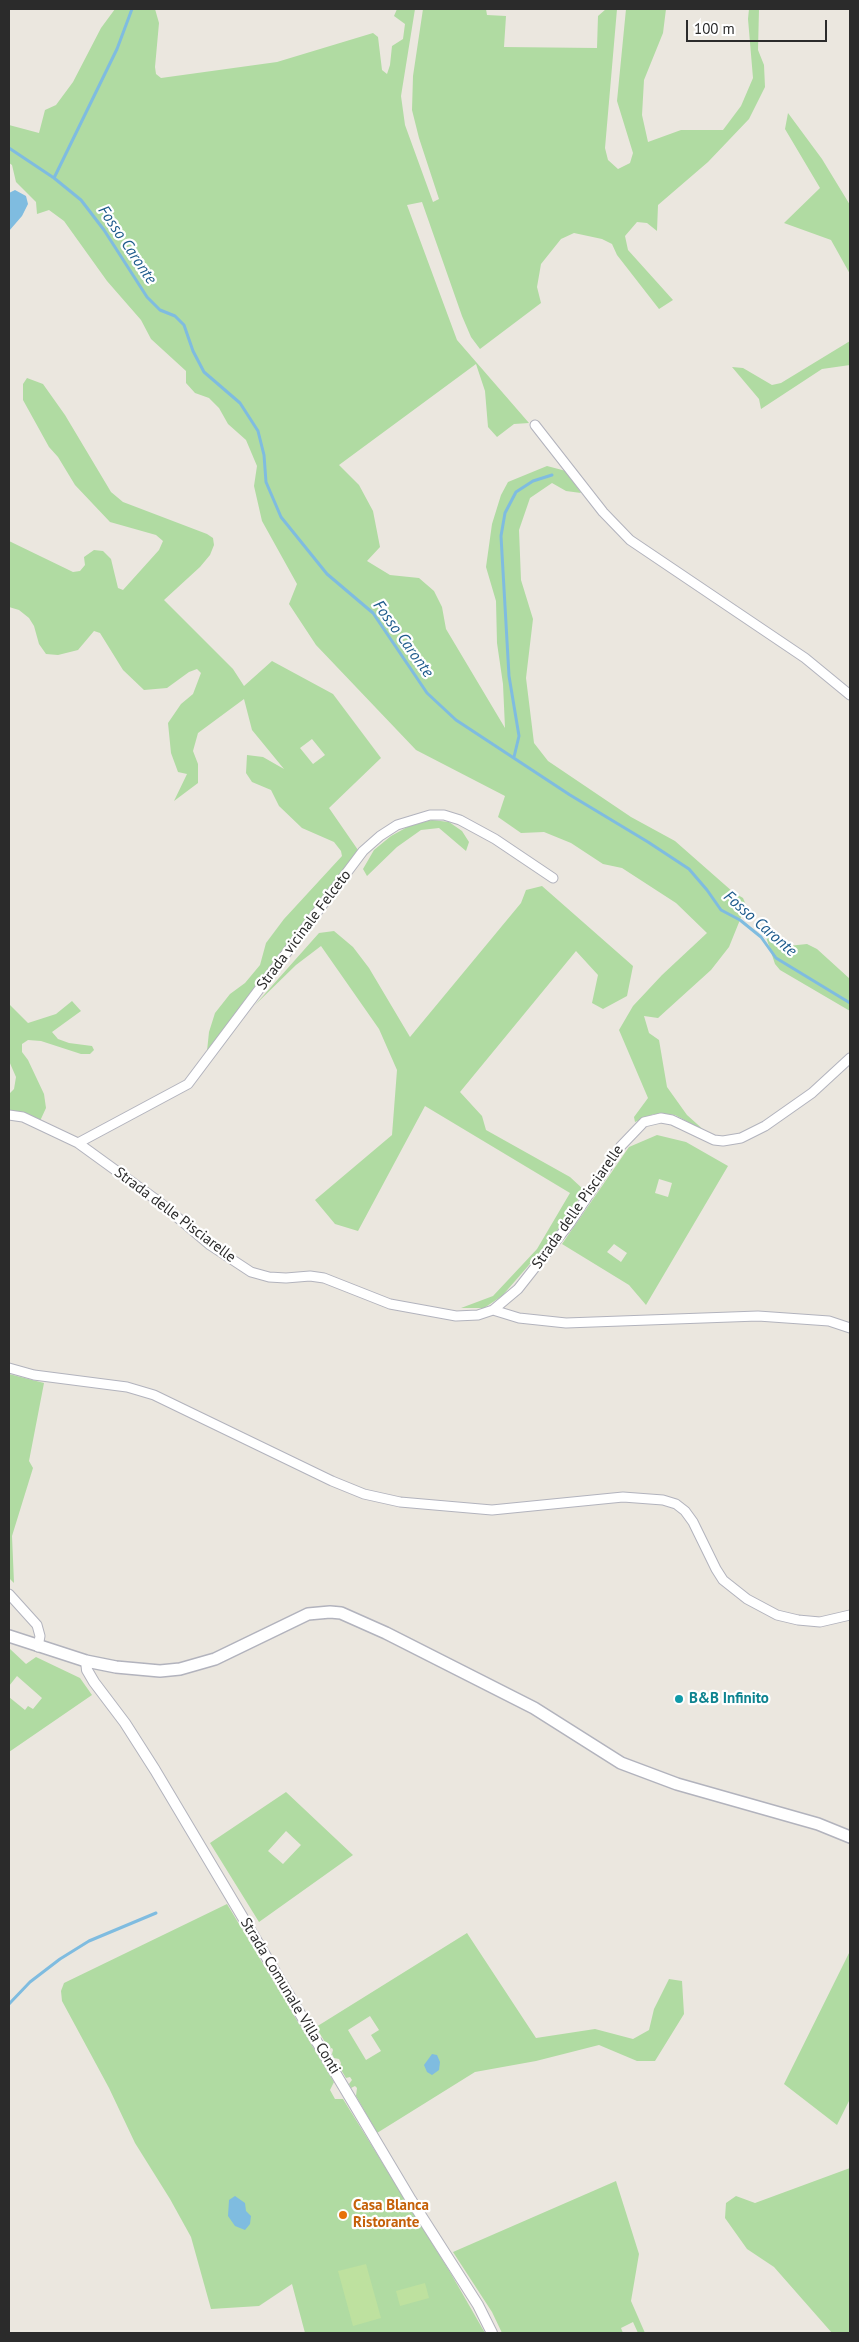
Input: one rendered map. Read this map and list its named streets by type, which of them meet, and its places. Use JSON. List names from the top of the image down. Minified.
{"streets":{"street":["Strada vicinale Felceto","Strada delle Pisciarelle","Strada Comunale Villa Conti"]},"crossings":[["Strada vicinale Felceto","Strada delle Pisciarelle"]],"water":["Fosso Caronte"],"places":["B&B Infinito","Casa Blanca Ristorante"],"scale_bar":"100 m"}
